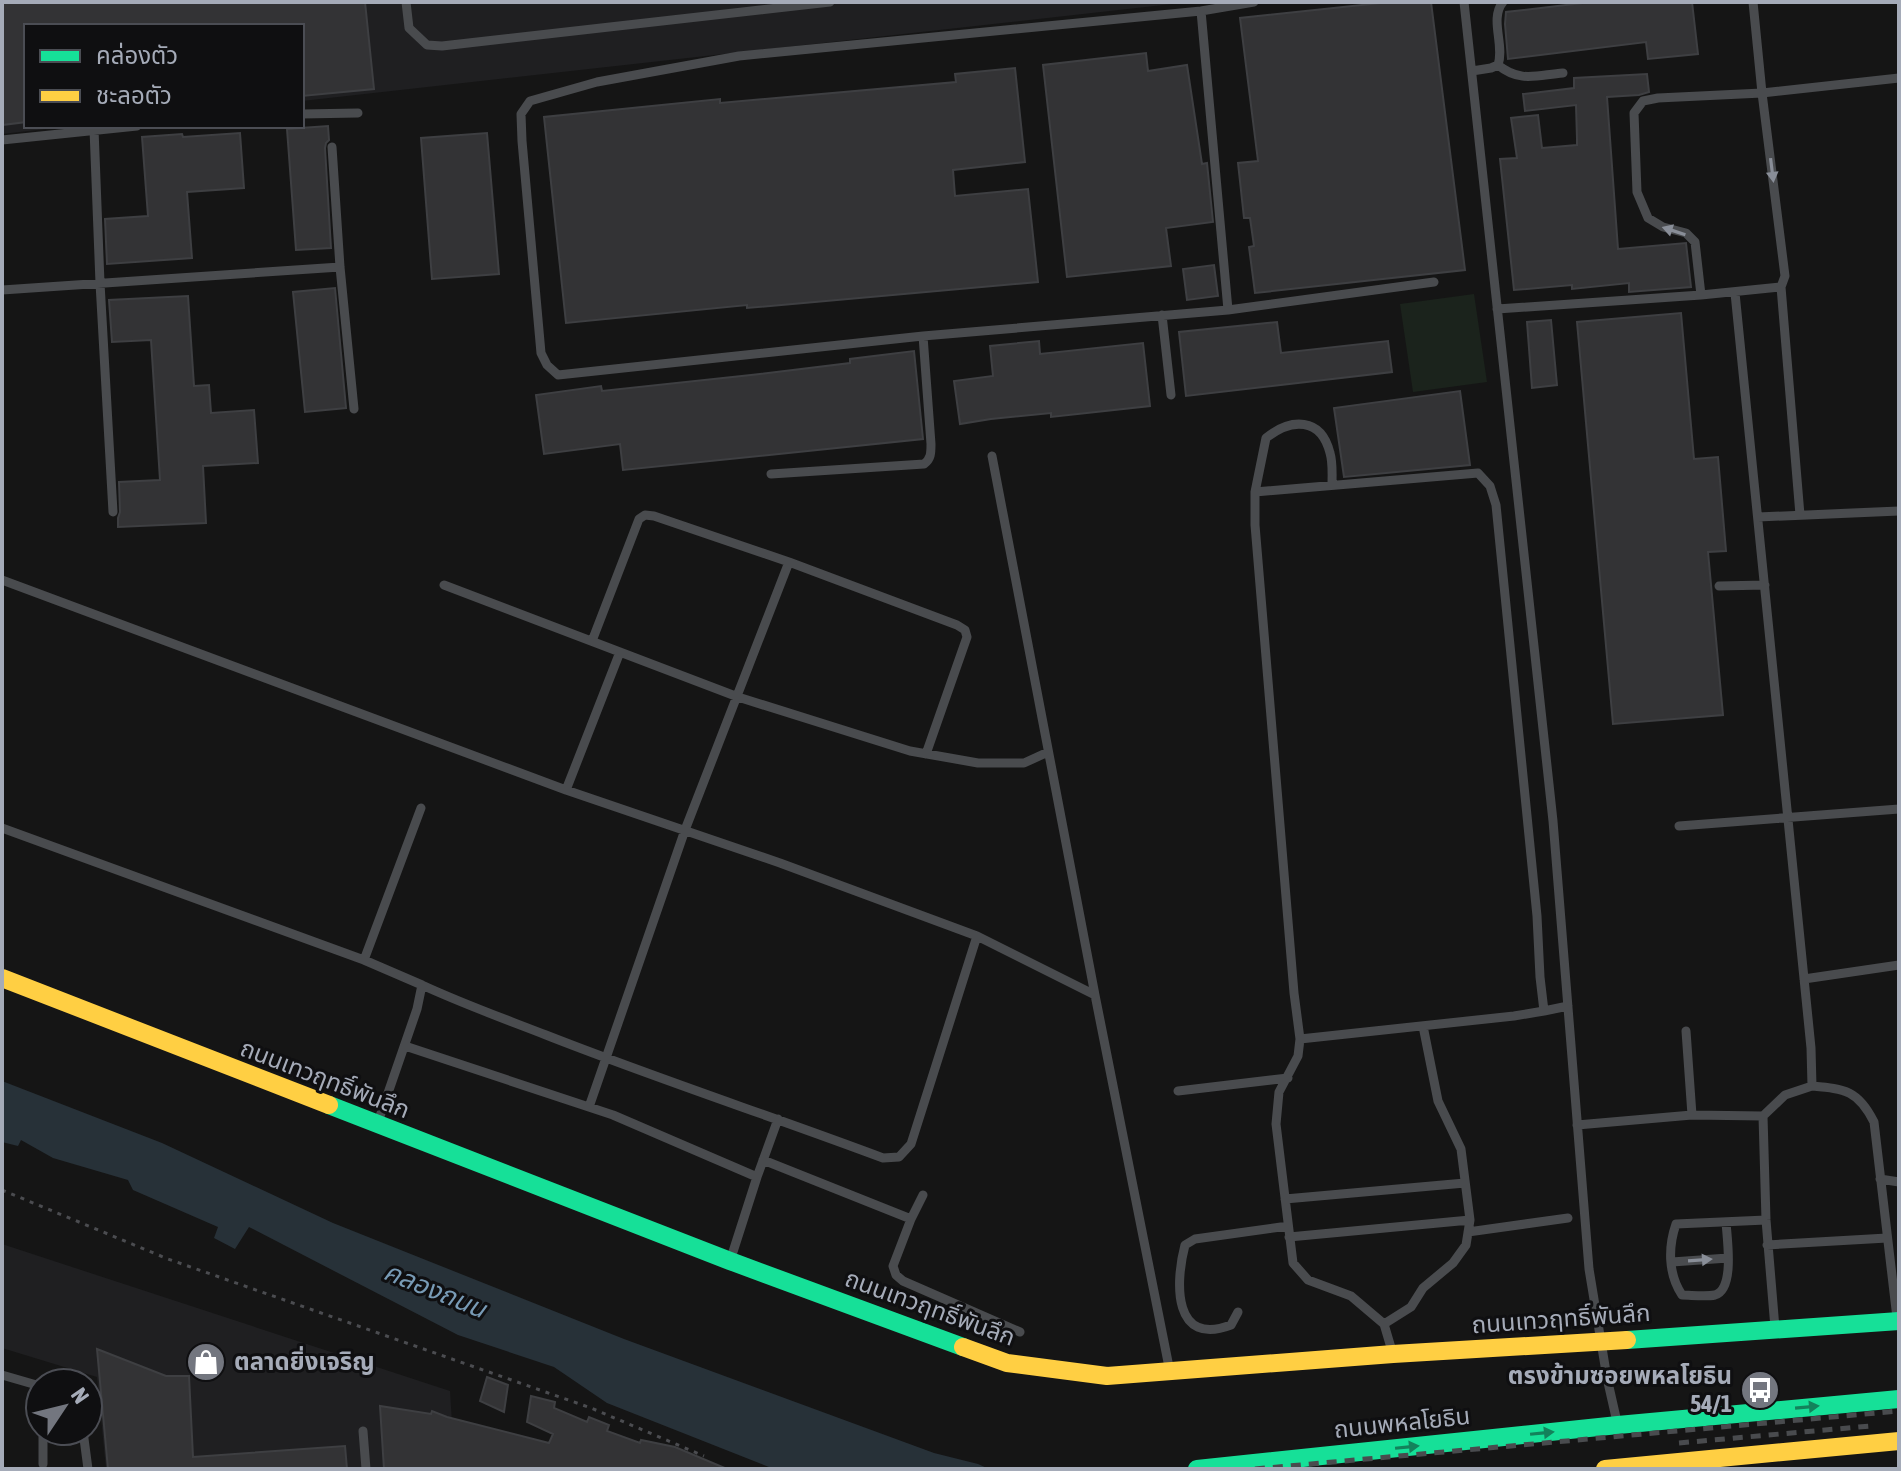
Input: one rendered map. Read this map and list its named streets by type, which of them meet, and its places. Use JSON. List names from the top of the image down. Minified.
{"streets":{"street":["ถนนเทวฤทธิ์พันลึก","ถนนพหลโยธิน"]},"water":["คลองถนน"],"places":{"shop":["ตลาดยิ่งเจริญ"],"bus stop":["ตรงข้ามซอยพหลโยธิน 54/1"]},"legend":["คล่องตัว","ชะลอตัว"],"north":"top right"}
